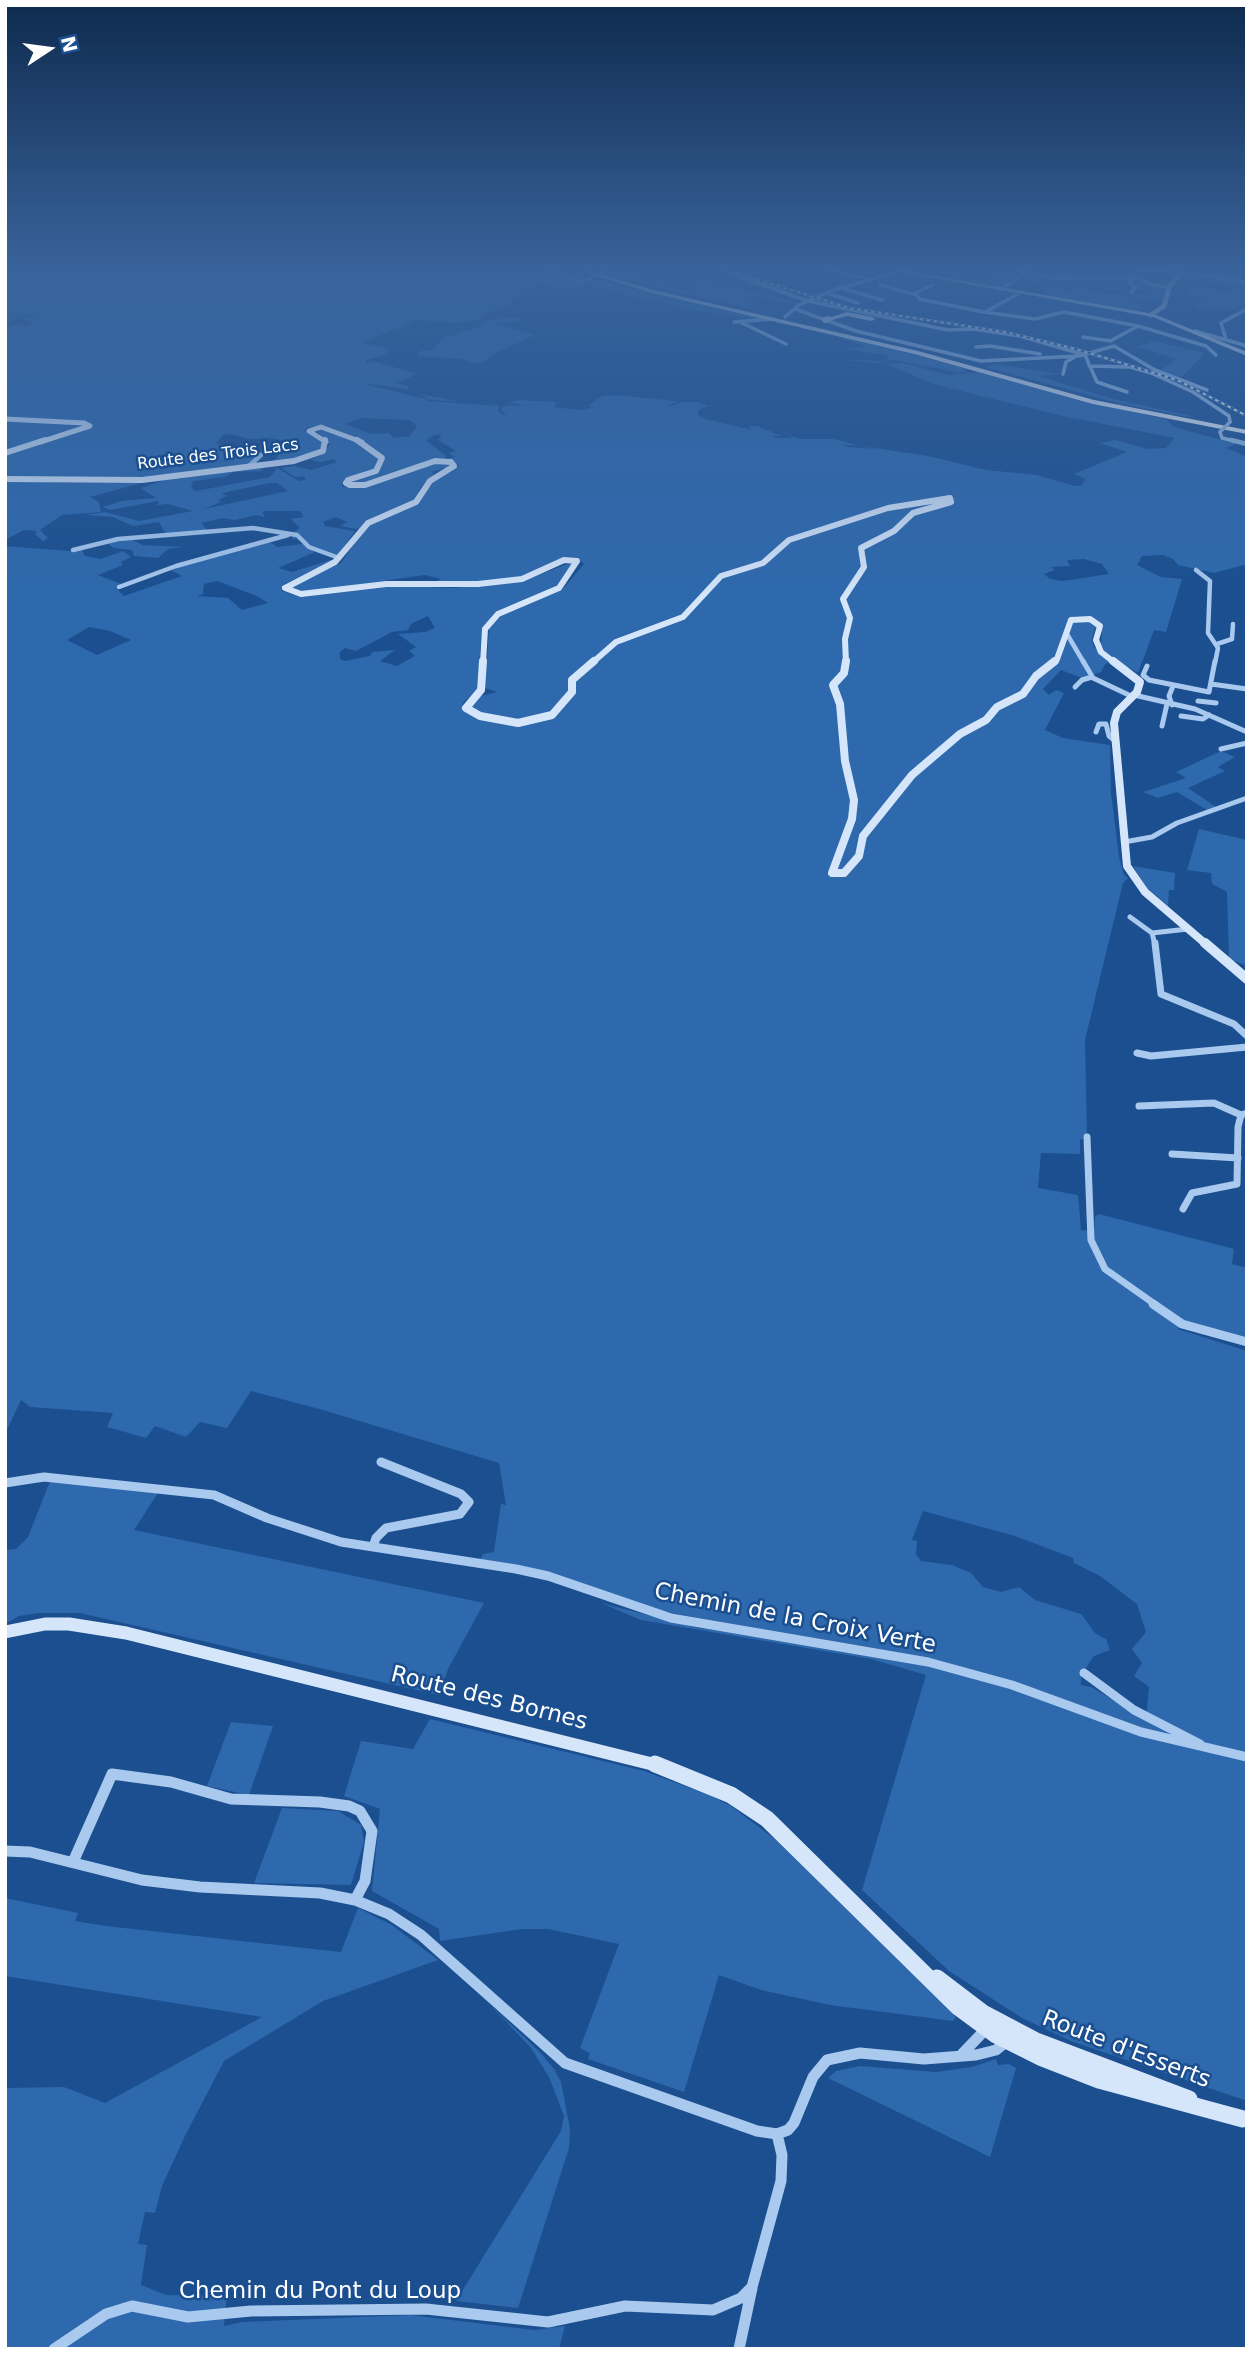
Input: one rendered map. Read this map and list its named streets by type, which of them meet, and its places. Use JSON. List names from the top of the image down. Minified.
{"streets":{"street":["Route des Trois Lacs","Chemin de la Croix Verte","Route des Bornes","Route d'Esserts","Chemin du Pont du Loup"]},"crossings":[["Route des Bornes","Route d'Esserts"]],"north":"right"}
